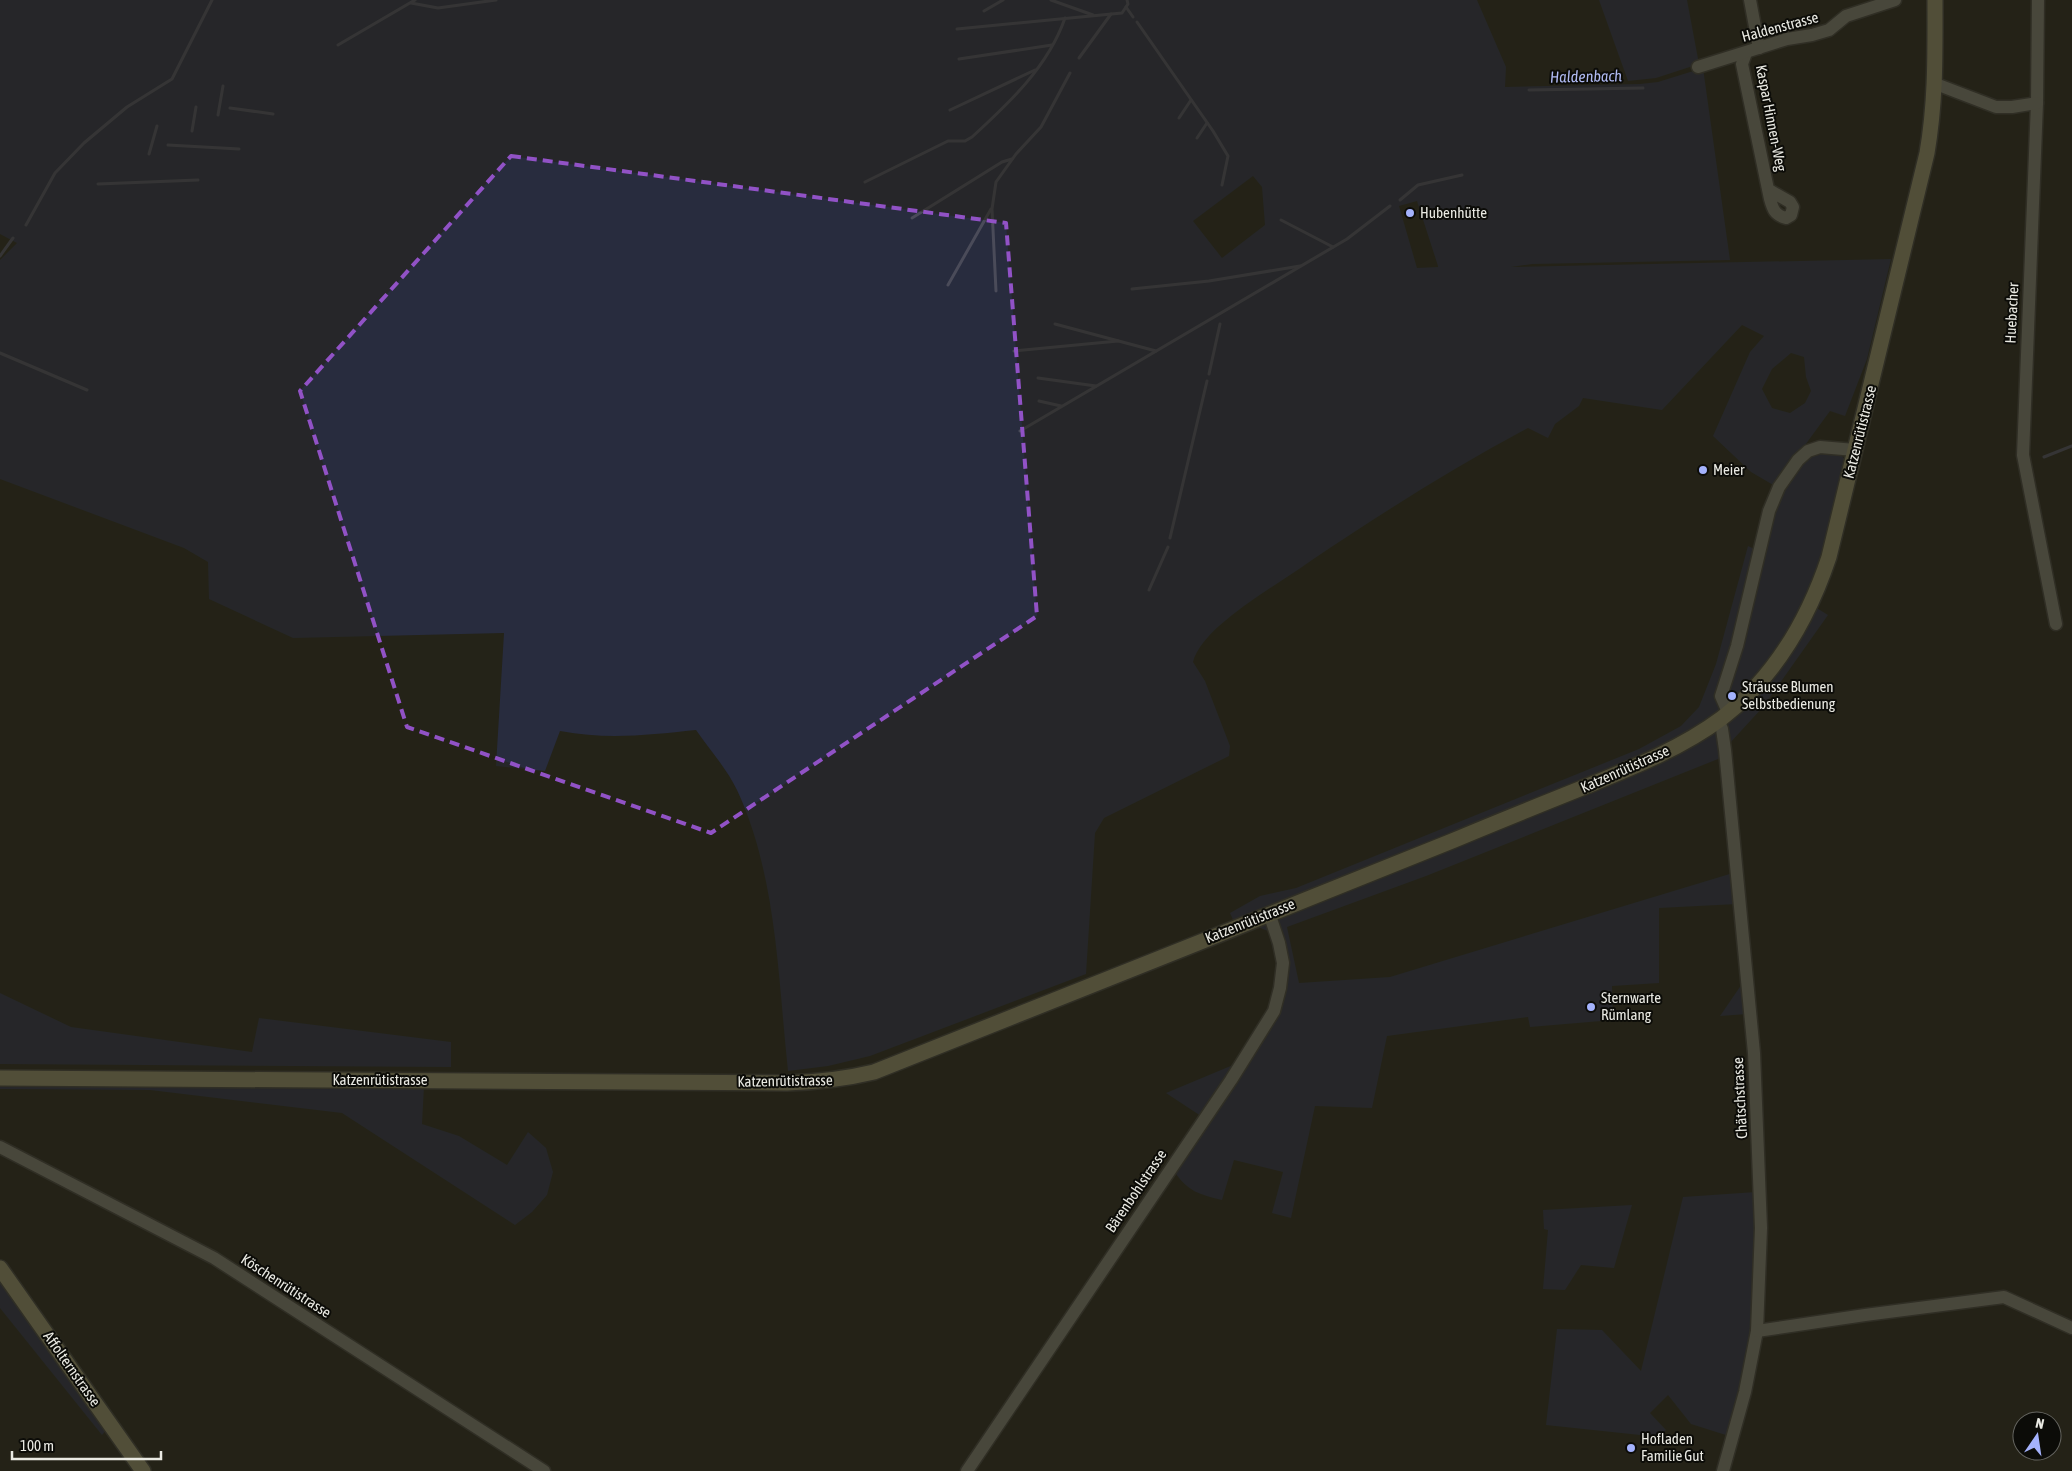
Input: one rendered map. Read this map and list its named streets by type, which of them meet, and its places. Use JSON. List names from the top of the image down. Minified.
{"streets":{"street":["Haldenstrasse","Kaspar Hinnen-Weg","Huebacher","Katzenrütistrasse","Chätschstrasse","Bärenbohlstrasse","Köschenrütistrasse","Affolternstrasse"]},"crossings":[["Haldenstrasse","Kaspar Hinnen-Weg"],["Katzenrütistrasse","Chätschstrasse"],["Katzenrütistrasse","Bärenbohlstrasse"]],"water":["Haldenbach"],"places":["Hubenhütte","Meier","Sträusse Blumen Selbstbedienung","Sternwarte Rümlang","Hofladen Familie Gut"],"scale_bar":"100 m","north":"top"}
